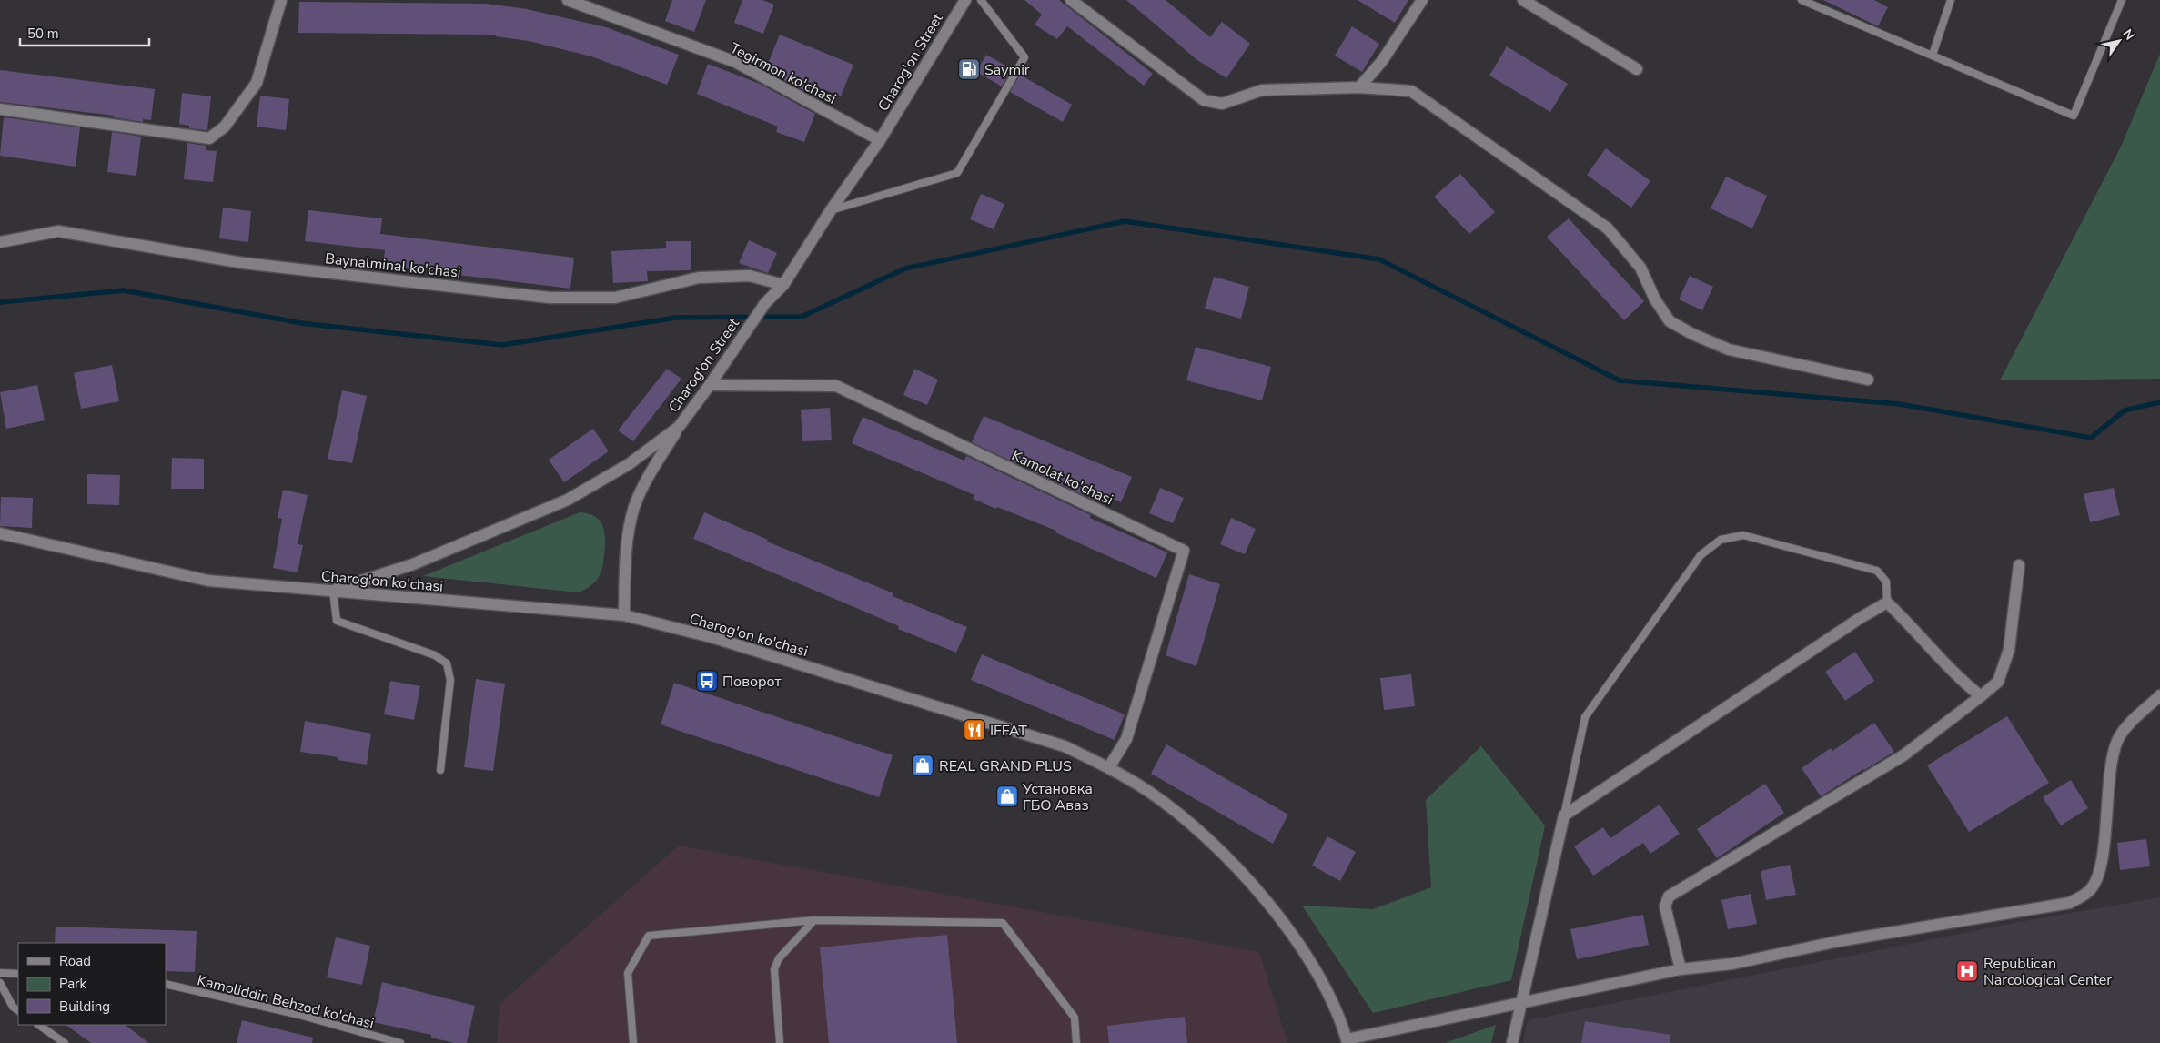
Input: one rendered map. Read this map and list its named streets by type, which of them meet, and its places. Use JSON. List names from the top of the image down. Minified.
{"streets":{"street":["Charog'on Street","Tegirmon ko'chasi","Baynalminal ko'chasi","Kamolat ko'chasi","Charog'on ko'chasi"],"lane":["Kamoliddin Behzod ko'chasi"]},"crossings":[["Charog'on Street","Tegirmon ko'chasi"],["Charog'on Street","Baynalminal ko'chasi"],["Charog'on Street","Kamolat ko'chasi"],["Charog'on Street","Charog'on ko'chasi"],["Kamolat ko'chasi","Charog'on ko'chasi"]],"places":{"fuel station":["Saymir"],"bus stop":["Поворот"],"restaurant":["IFFAT"],"shop":["REAL GRAND PLUS","Установка ГБО Аваз"],"hospital":["Republican Narcological Center"]},"legend":["Road","Park","Building"],"scale_bar":"50 m","north":"top right"}
